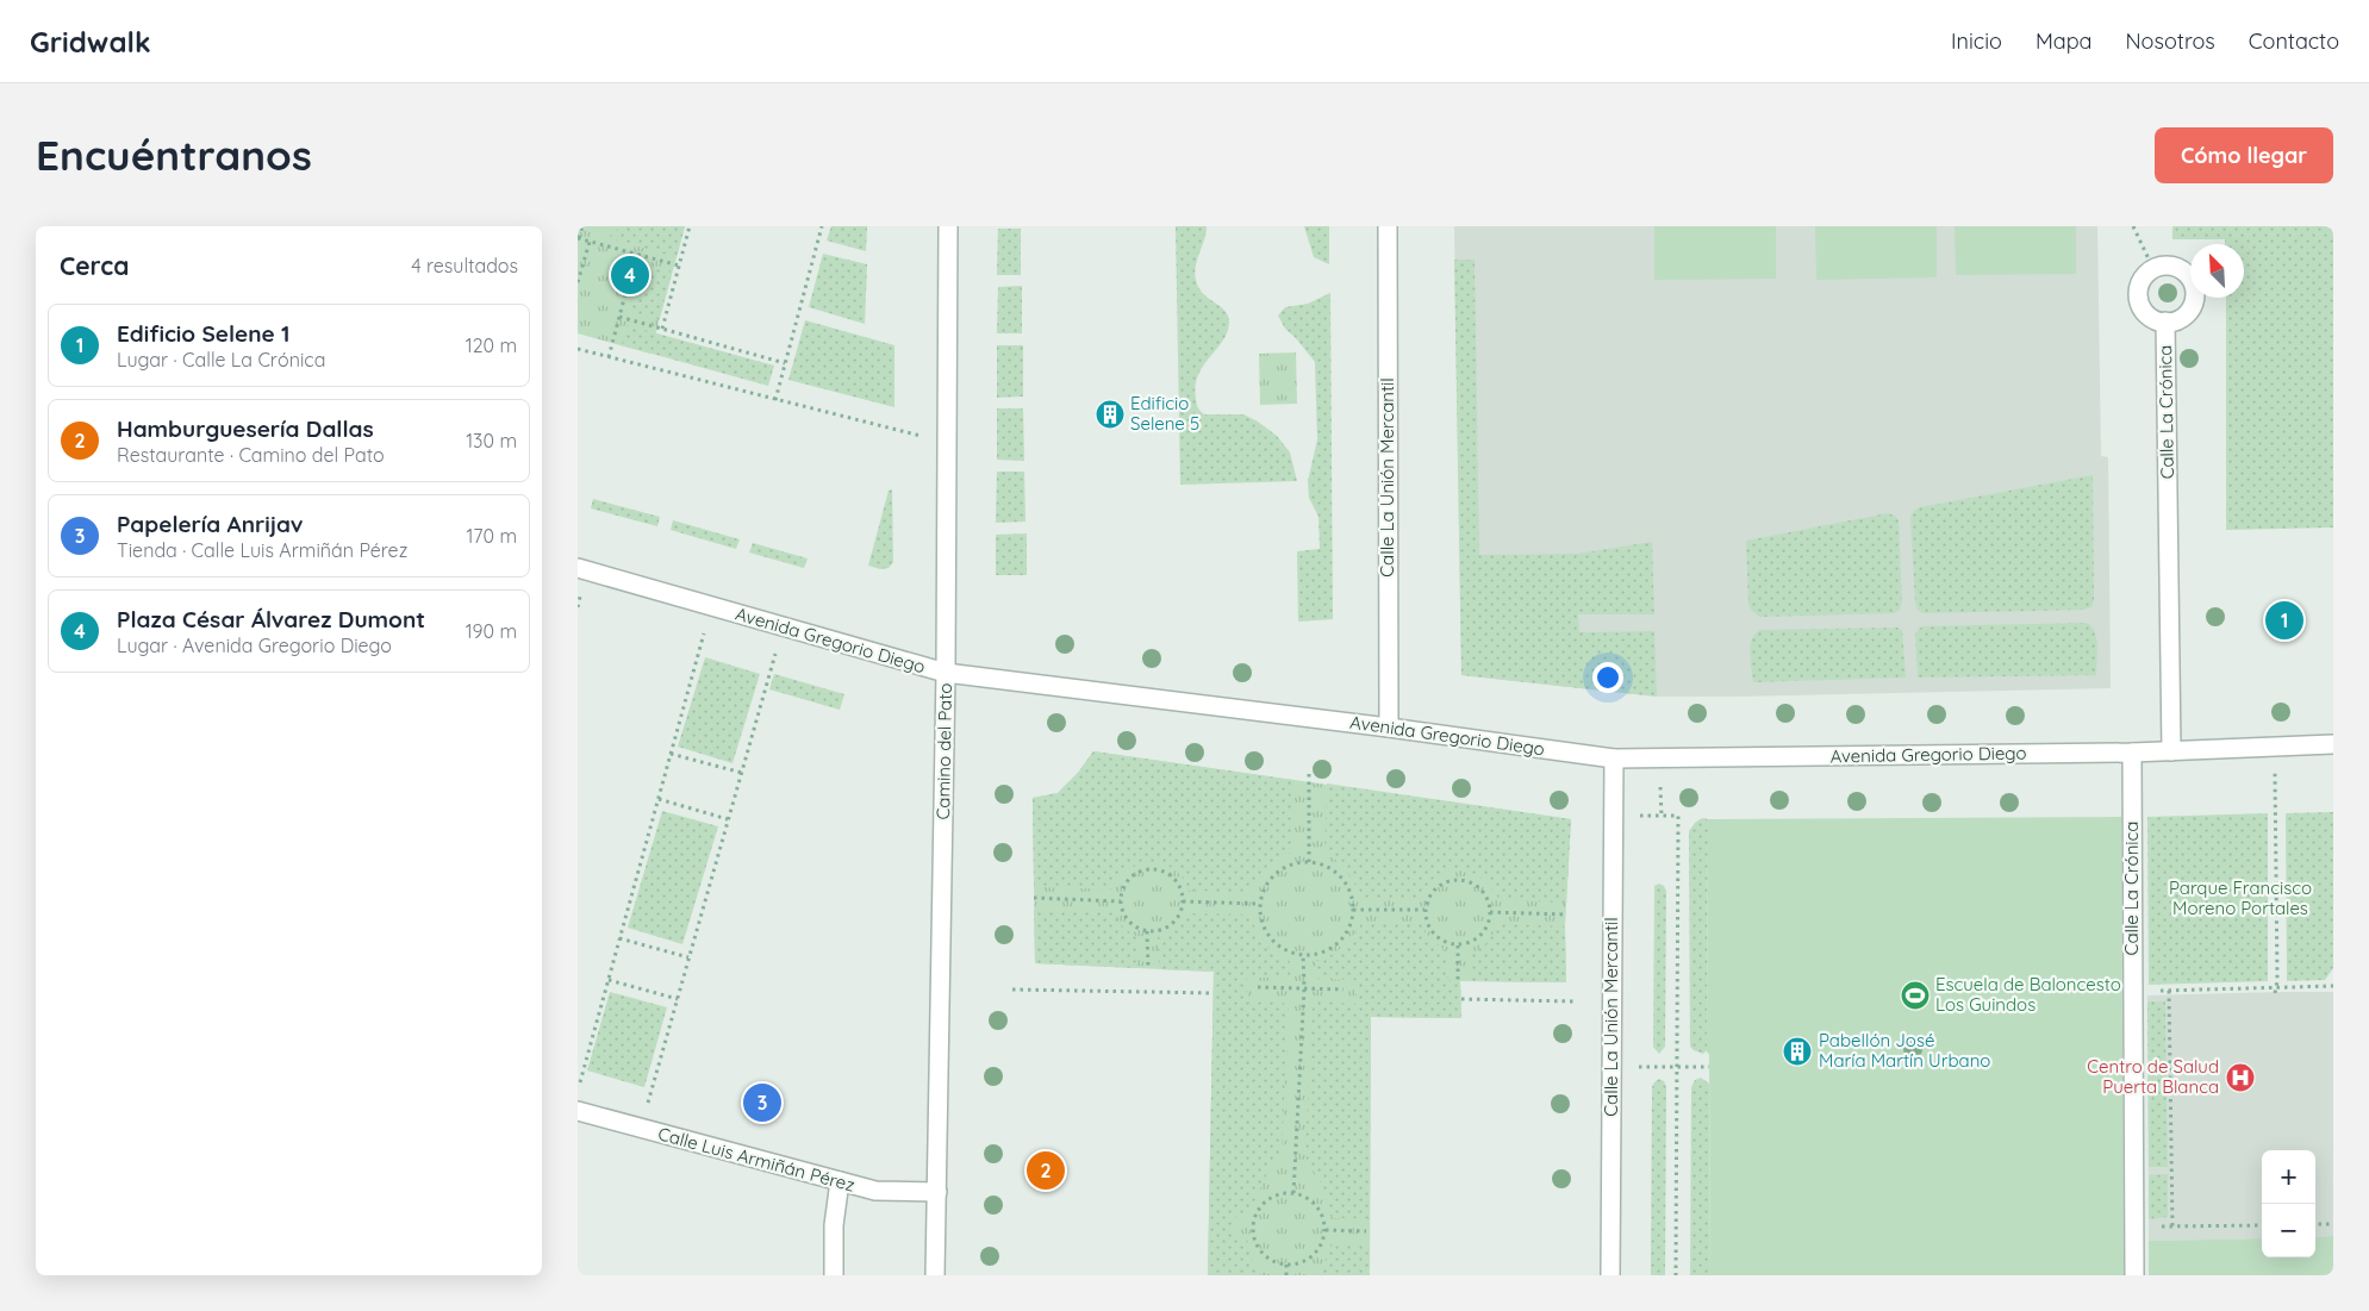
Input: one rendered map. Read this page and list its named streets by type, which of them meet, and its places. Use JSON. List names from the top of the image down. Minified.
{"streets":{"street":["Calle La Crónica","Calle La Unión Mercantil","Avenida Gregorio Diego","Camino del Pato","Calle Luis Armiñán Pérez"]},"crossings":[["Calle La Crónica","Avenida Gregorio Diego"],["Calle La Unión Mercantil","Avenida Gregorio Diego"],["Avenida Gregorio Diego","Camino del Pato"],["Camino del Pato","Calle Luis Armiñán Pérez"]],"parks":["Parque Francisco Moreno Portales"],"places":{"building":["Edificio Selene 5","Pabellón José María Martín Urbano"],"sports":["Escuela de Baloncesto Los Guindos"],"hospital":["Centro de Salud Puerta Blanca"]},"north":"top left","page":{"header":"Gridwalk","nav":["Inicio","Mapa","Nosotros","Contacto"],"buttons":"Cómo llegar","title":"Encuéntranos","heading":["Cerca","4 resultados"],"pins":["4","1","3","2"],"list":[{"mark":"1","name":"Edificio Selene 1","note":"Lugar · Calle La Crónica","value":"120 m"},{"mark":"2","name":"Hamburguesería Dallas","note":"Restaurante · Camino del Pato","value":"130 m"},{"mark":"3","name":"Papelería Anrijav","note":"Tienda · Calle Luis Armiñán Pérez","value":"170 m"},{"mark":"4","name":"Plaza César Álvarez Dumont","note":"Lugar · Avenida Gregorio Diego","value":"190 m"}],"map_buttons":["+","−"]}}
